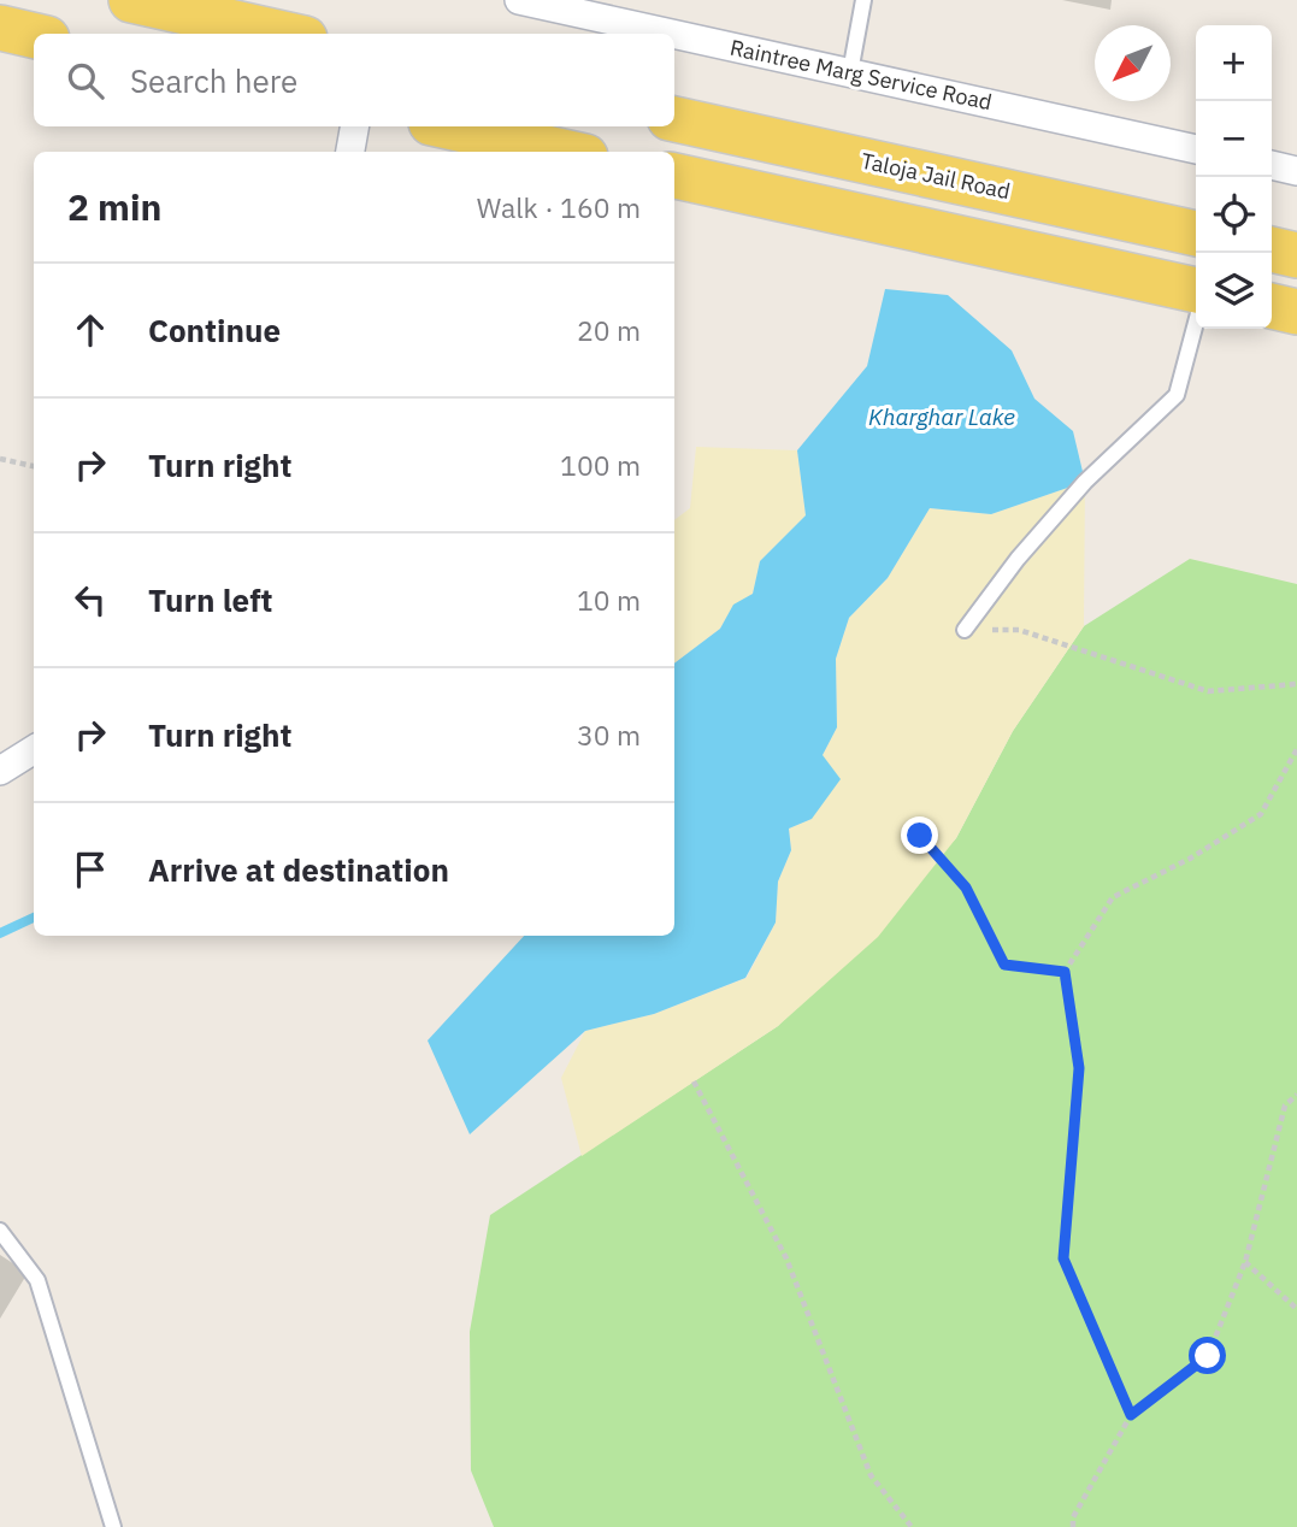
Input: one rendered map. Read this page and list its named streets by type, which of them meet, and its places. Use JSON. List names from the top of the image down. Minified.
{"streets":{"main road":["Taloja Jail Road"],"street":["Raintree Marg Service Road"]},"water":["Kharghar Lake"],"north":"bottom left","page":{"map_buttons":["+","−"],"search":"Search here","heading":["2 min","Walk · 160 m"],"list":[["Continue","20 m"],["Turn right","100 m"],["Turn left","10 m"],["Turn right","30 m"],"Arrive at destination"]}}
